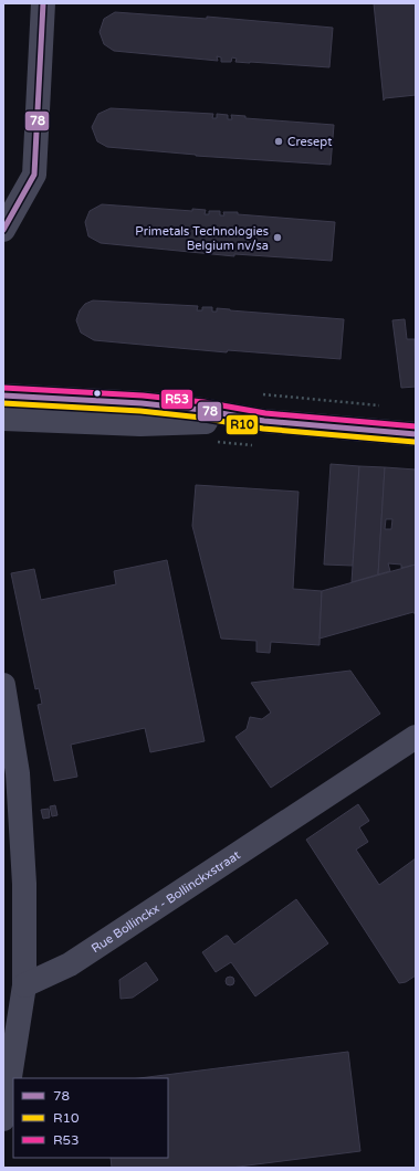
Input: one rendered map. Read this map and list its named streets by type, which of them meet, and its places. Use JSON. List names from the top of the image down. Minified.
{"streets":{"street":["Rue Bollinckx - Bollinckxstraat"]},"places":["Cresept","Primetals Technologies Belgium nv/sa"],"lines":["transit line 78","transit line R53","transit line R10"],"legend":["78","R10","R53"]}
